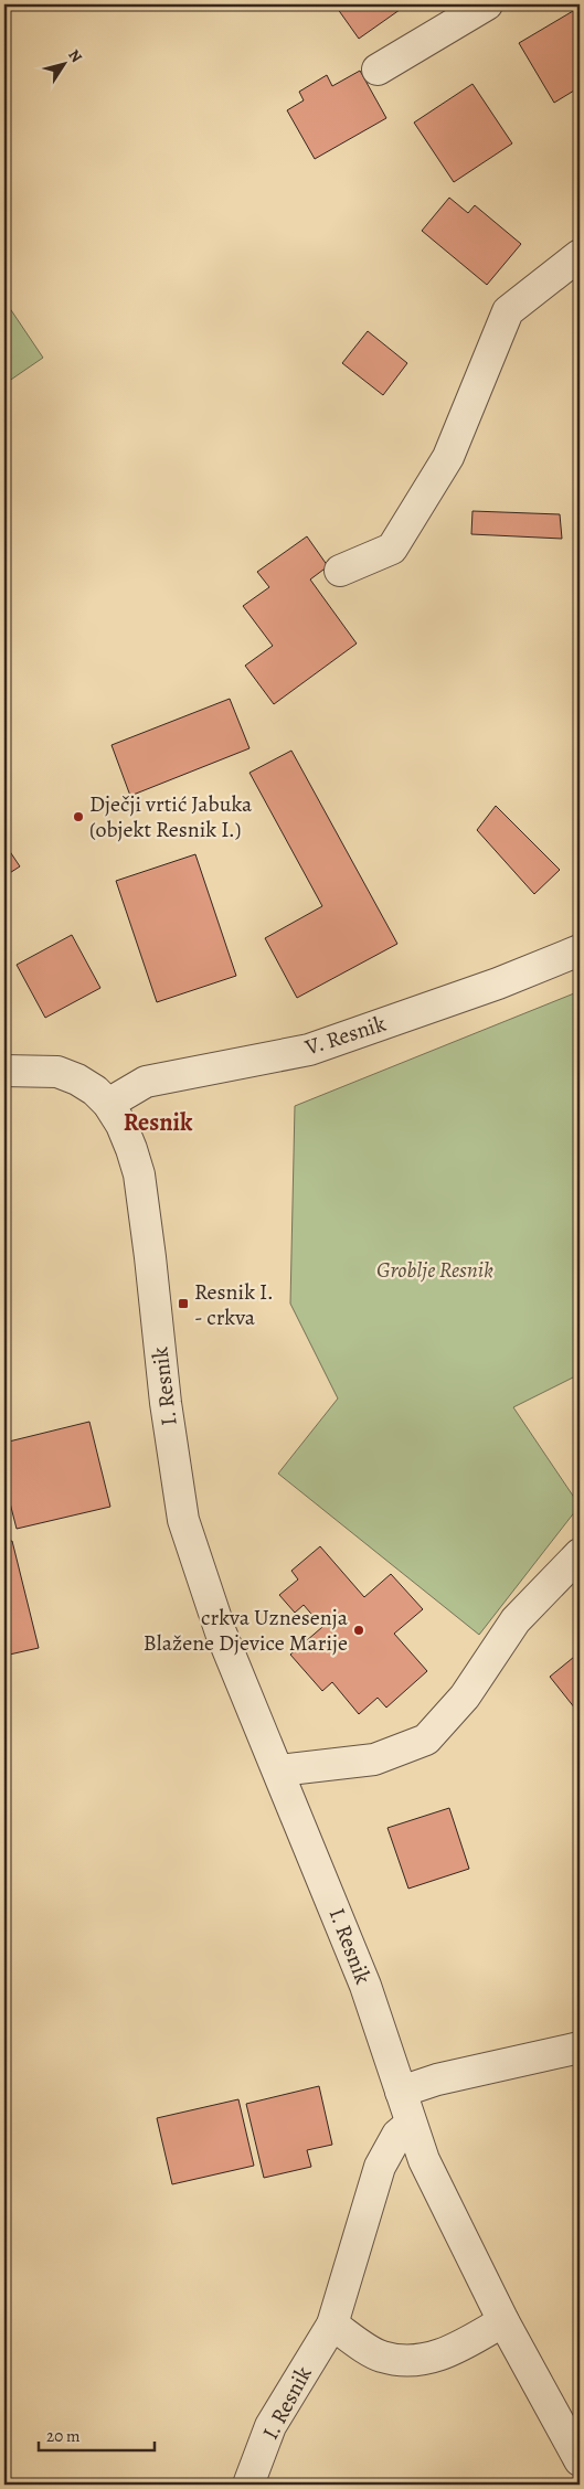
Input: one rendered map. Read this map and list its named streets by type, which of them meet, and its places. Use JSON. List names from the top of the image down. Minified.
{"streets":{"street":["V. Resnik","I. Resnik"]},"crossings":[["V. Resnik","I. Resnik"]],"districts":["Resnik"],"parks":["Groblje Resnik"],"places":{"other":["Dječji vrtić Jabuka (objekt Resnik I.)","crkva Uznesenja Blažene Djevice Marije"],"transit":["Resnik I. - crkva"]},"scale_bar":"20 m","north":"top right"}
